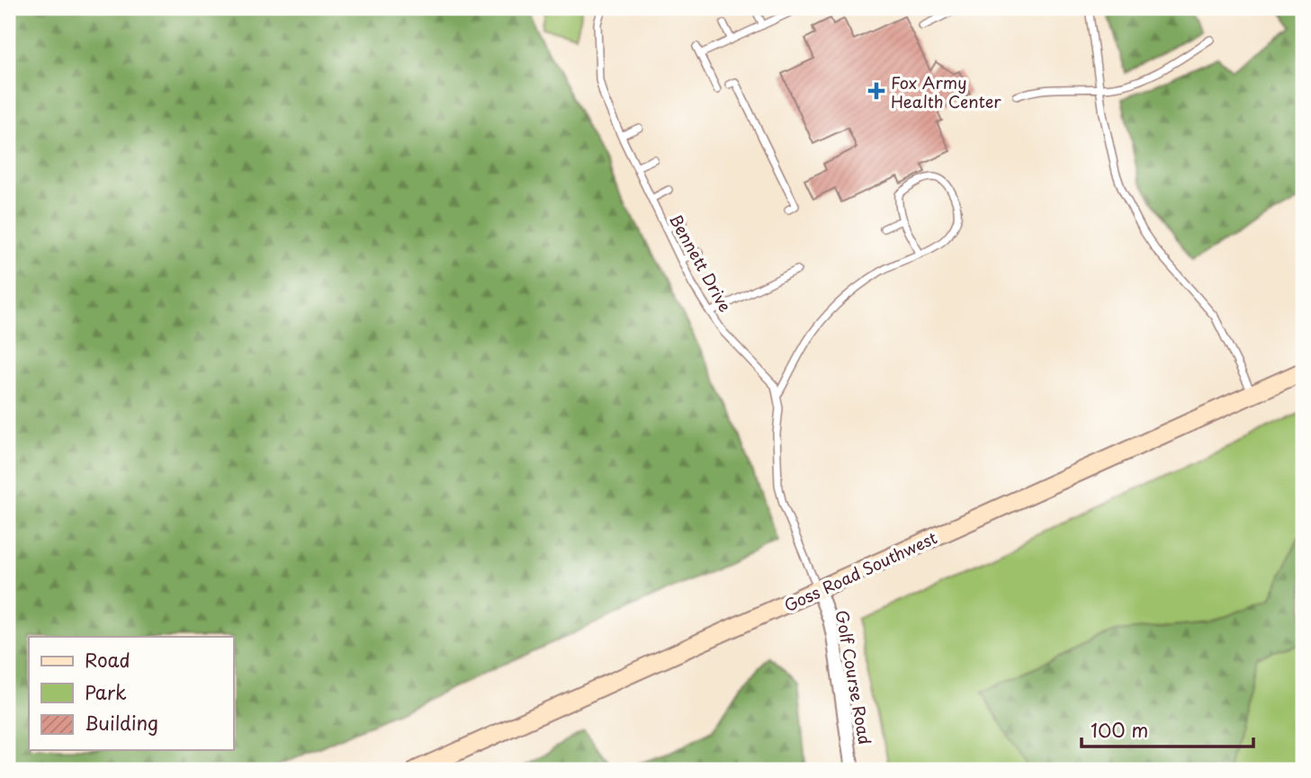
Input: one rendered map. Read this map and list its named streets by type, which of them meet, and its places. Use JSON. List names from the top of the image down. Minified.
{"streets":{"street":["Goss Road Southwest","Golf Course Road"],"lane":["Bennett Drive"]},"crossings":[["Goss Road Southwest","Golf Course Road"]],"places":{"health":["Fox Army Health Center"]},"legend":["Road","Park","Building"],"scale_bar":"100 m"}
